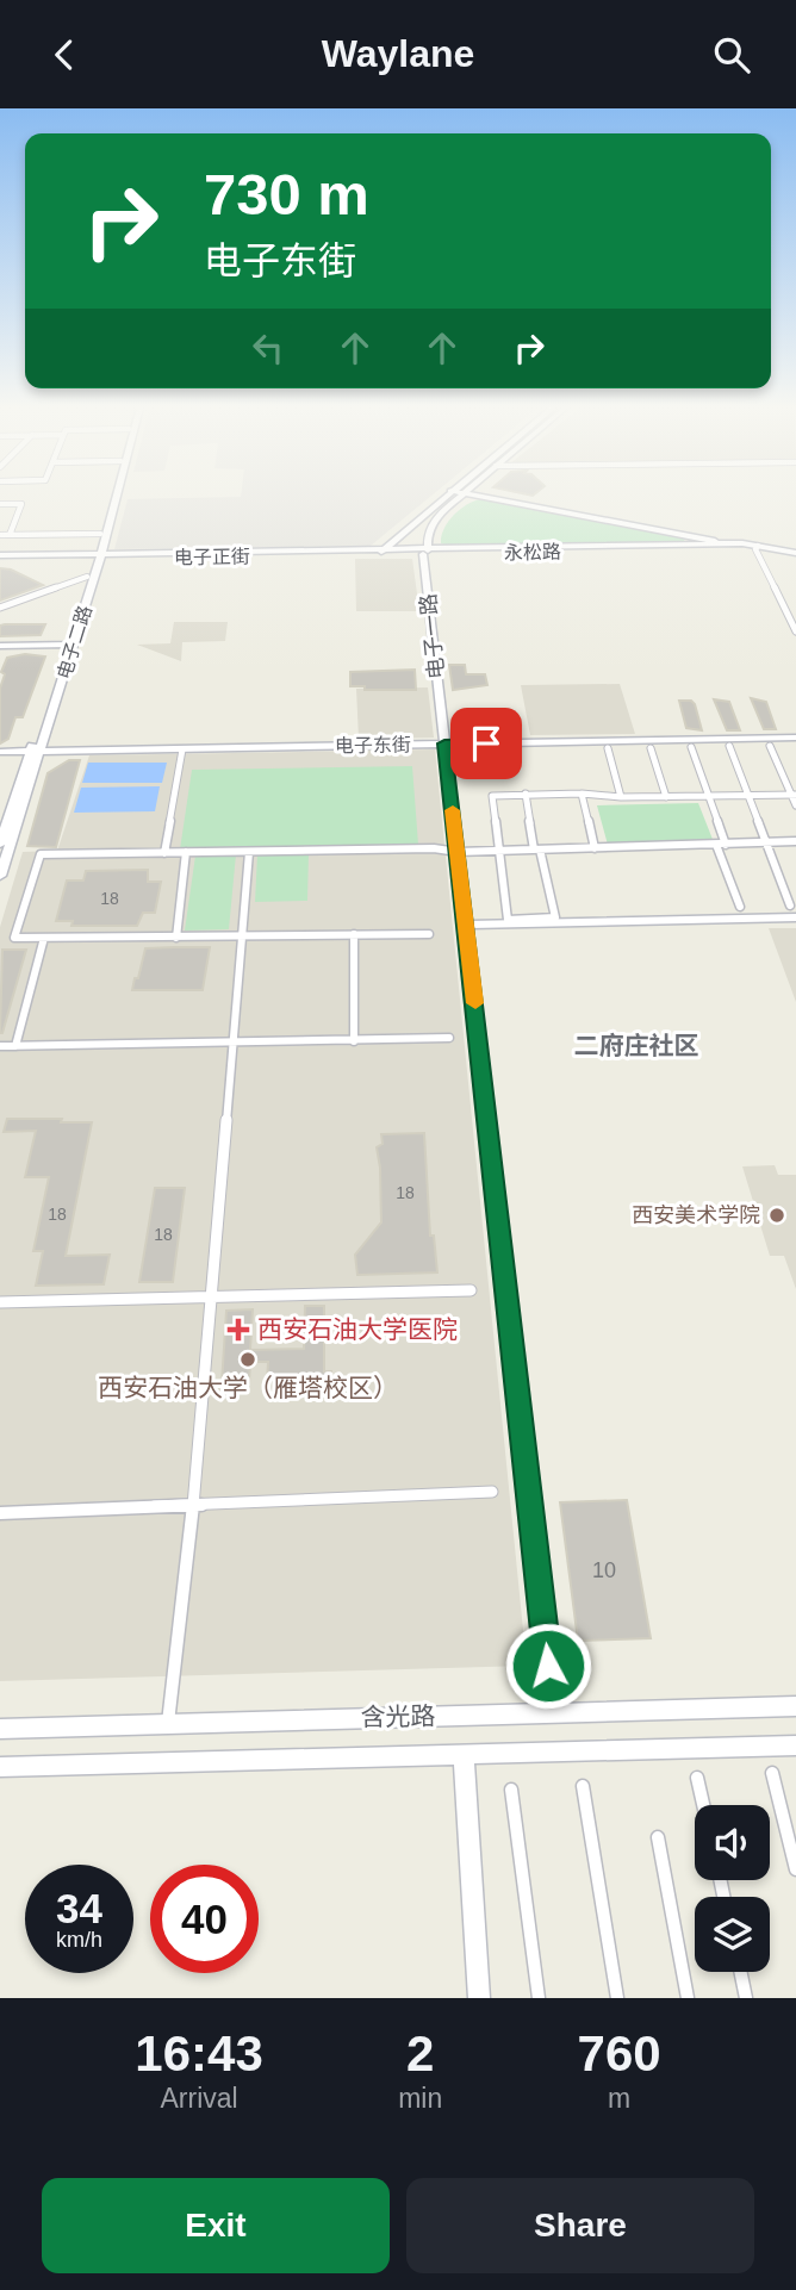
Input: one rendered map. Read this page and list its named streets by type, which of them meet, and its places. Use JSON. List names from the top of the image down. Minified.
{"streets":{"main road":["永松路","电子正街","电子一路","电子二路","电子东街","含光路"]},"crossings":[["永松路","电子正街"],["永松路","电子一路"],["电子正街","电子一路"],["电子正街","电子二路"],["电子一路","电子东街"],["电子一路","含光路"],["电子二路","电子东街"]],"districts":["二府庄社区"],"places":{"other":["西安美术学院","西安石油大学（雁塔校区）"],"health":["西安石油大学医院"]},"house_numbers":["18","18","18","18","10"],"page":{"header":"Waylane","turn":["730 m","电子东街"],"speed":"34 km/h","limit":"40","eta":["16:43","Arrival","2","min","760","m"],"buttons":["Exit","Share"]}}
